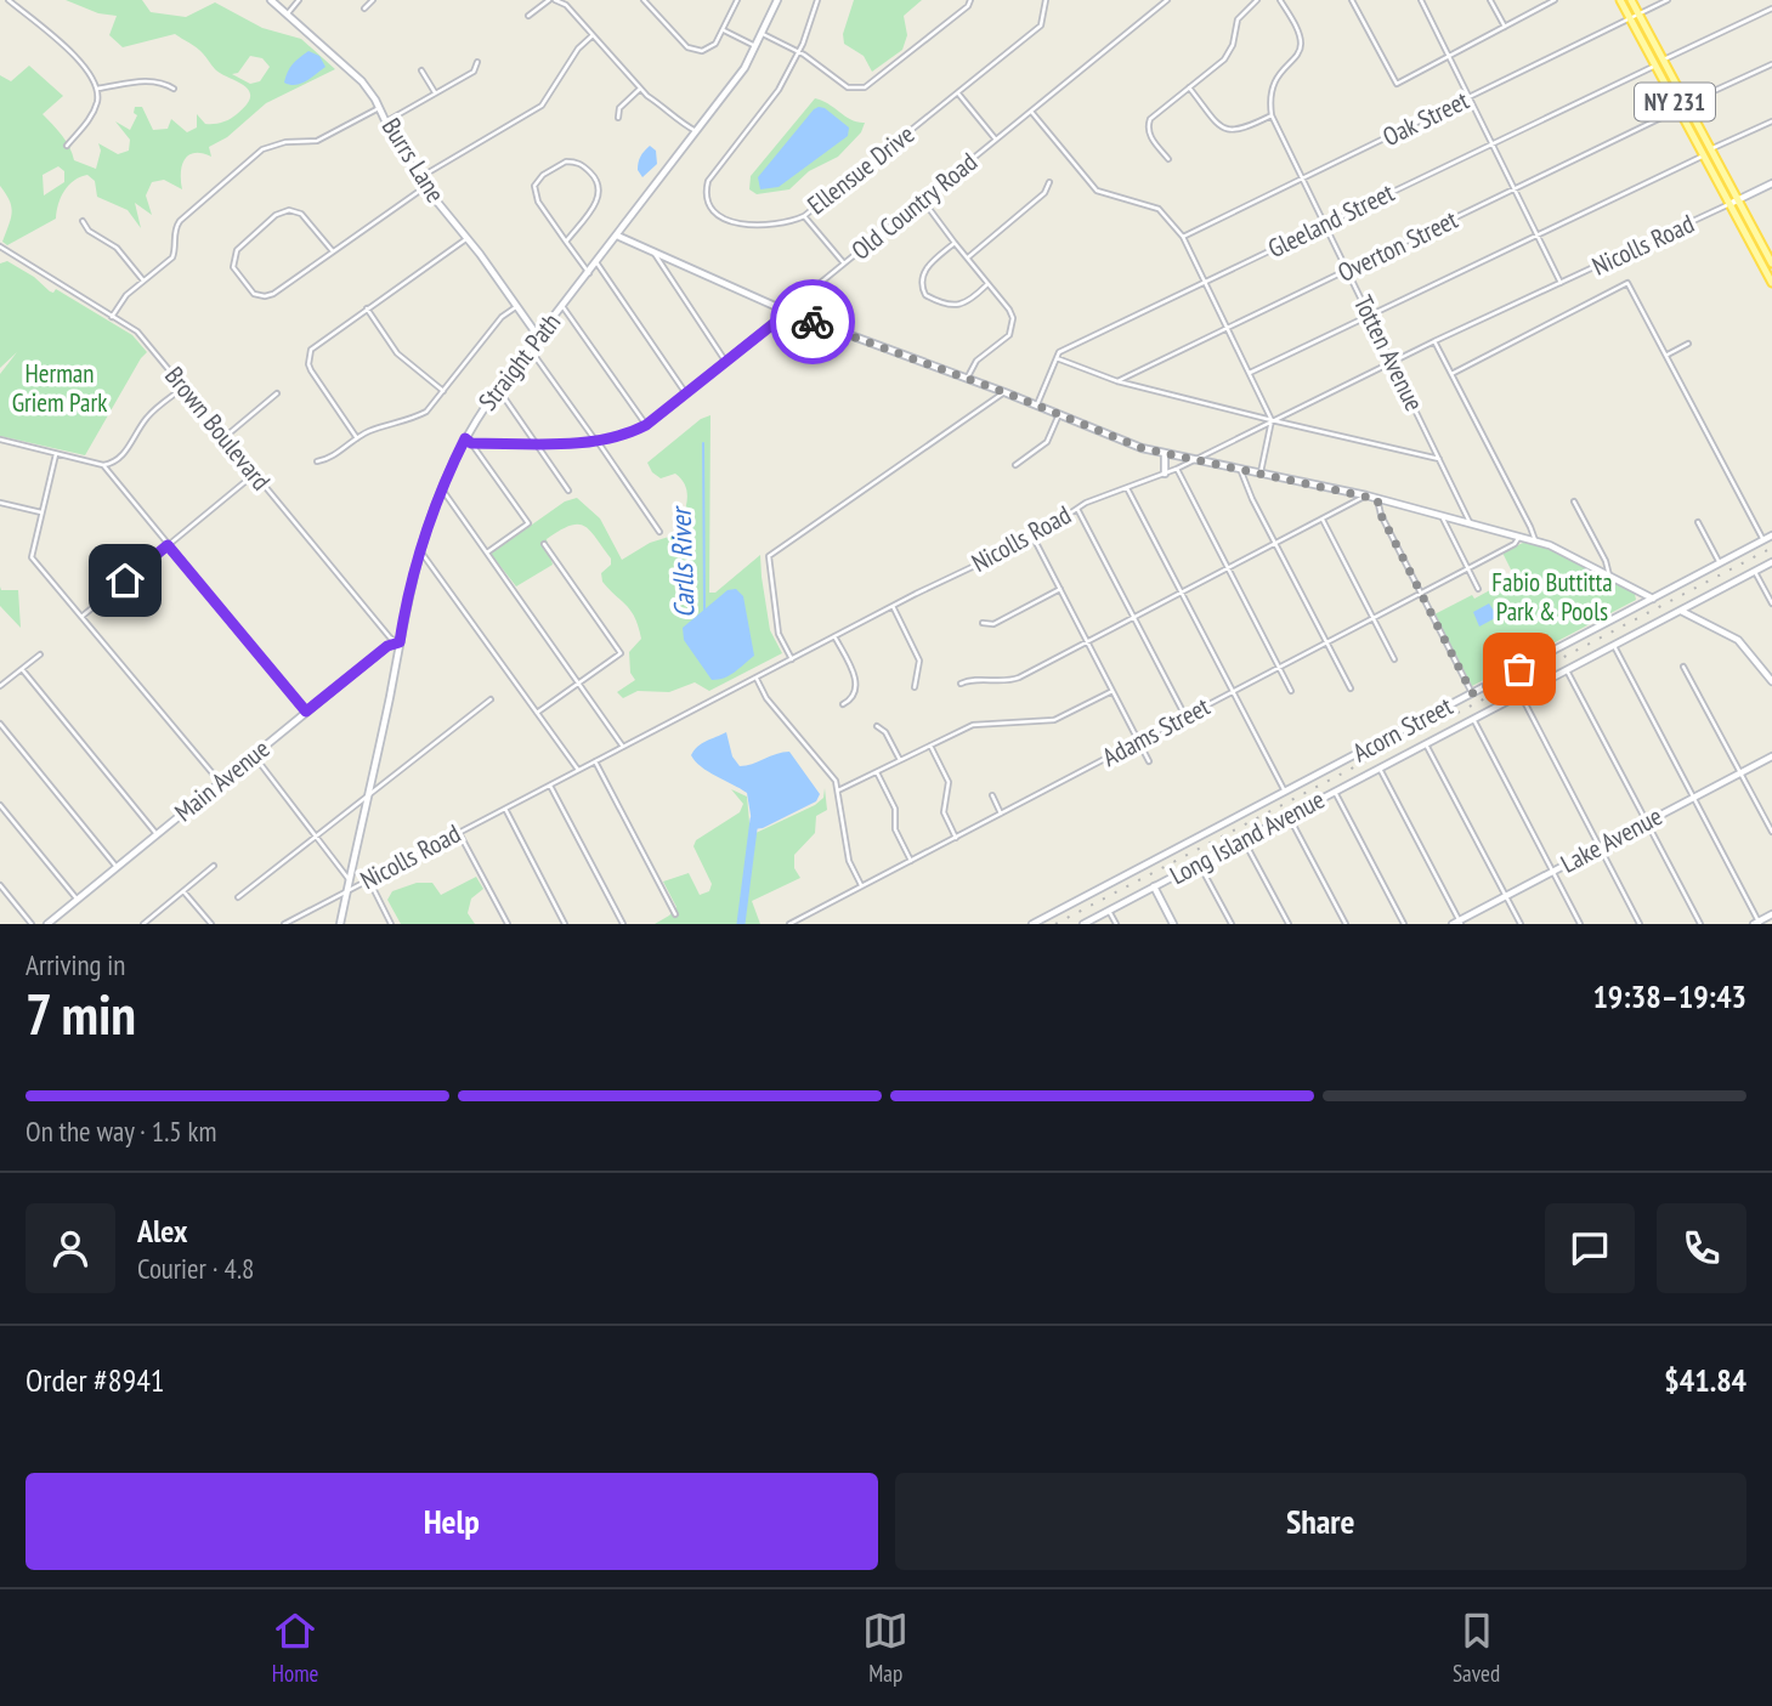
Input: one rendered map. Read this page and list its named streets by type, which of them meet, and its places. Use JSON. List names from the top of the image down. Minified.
{"streets":{"main road":["NY 231"],"street":["Oak Street","Burrs Lane","Ellensue Drive","Old Country Road","Gleeland Street","Nicolls Road","Overton Street","Totten Avenue","Straight Path","Brown Boulevard","Acorn Street","Adams Street","Main Avenue","Long Island Avenue","Lake Avenue"]},"crossings":[["NY 231","Oak Street"],["NY 231","Gleeland Street"],["NY 231","Nicolls Road"],["NY 231","Overton Street"],["Oak Street","Totten Avenue"],["Burrs Lane","Straight Path"],["Old Country Road","Straight Path"],["Gleeland Street","Totten Avenue"],["Nicolls Road","Totten Avenue"],["Nicolls Road","Straight Path"],["Overton Street","Totten Avenue"],["Straight Path","Brown Boulevard"],["Straight Path","Main Avenue"],["Brown Boulevard","Main Avenue"]],"water":["Carlls River"],"parks":["Herman Griem Park","Fabio Buttitta Park & Pools"],"page":{"heading":["7 min","Arriving in","19:38–19:43"],"panel":["Alex","Courier · 4.8","Order #8941","$41.84"],"bar":"On the way · 1.5 km","buttons":["Help","Share"],"tabs":["Home","Map","Saved"]}}
